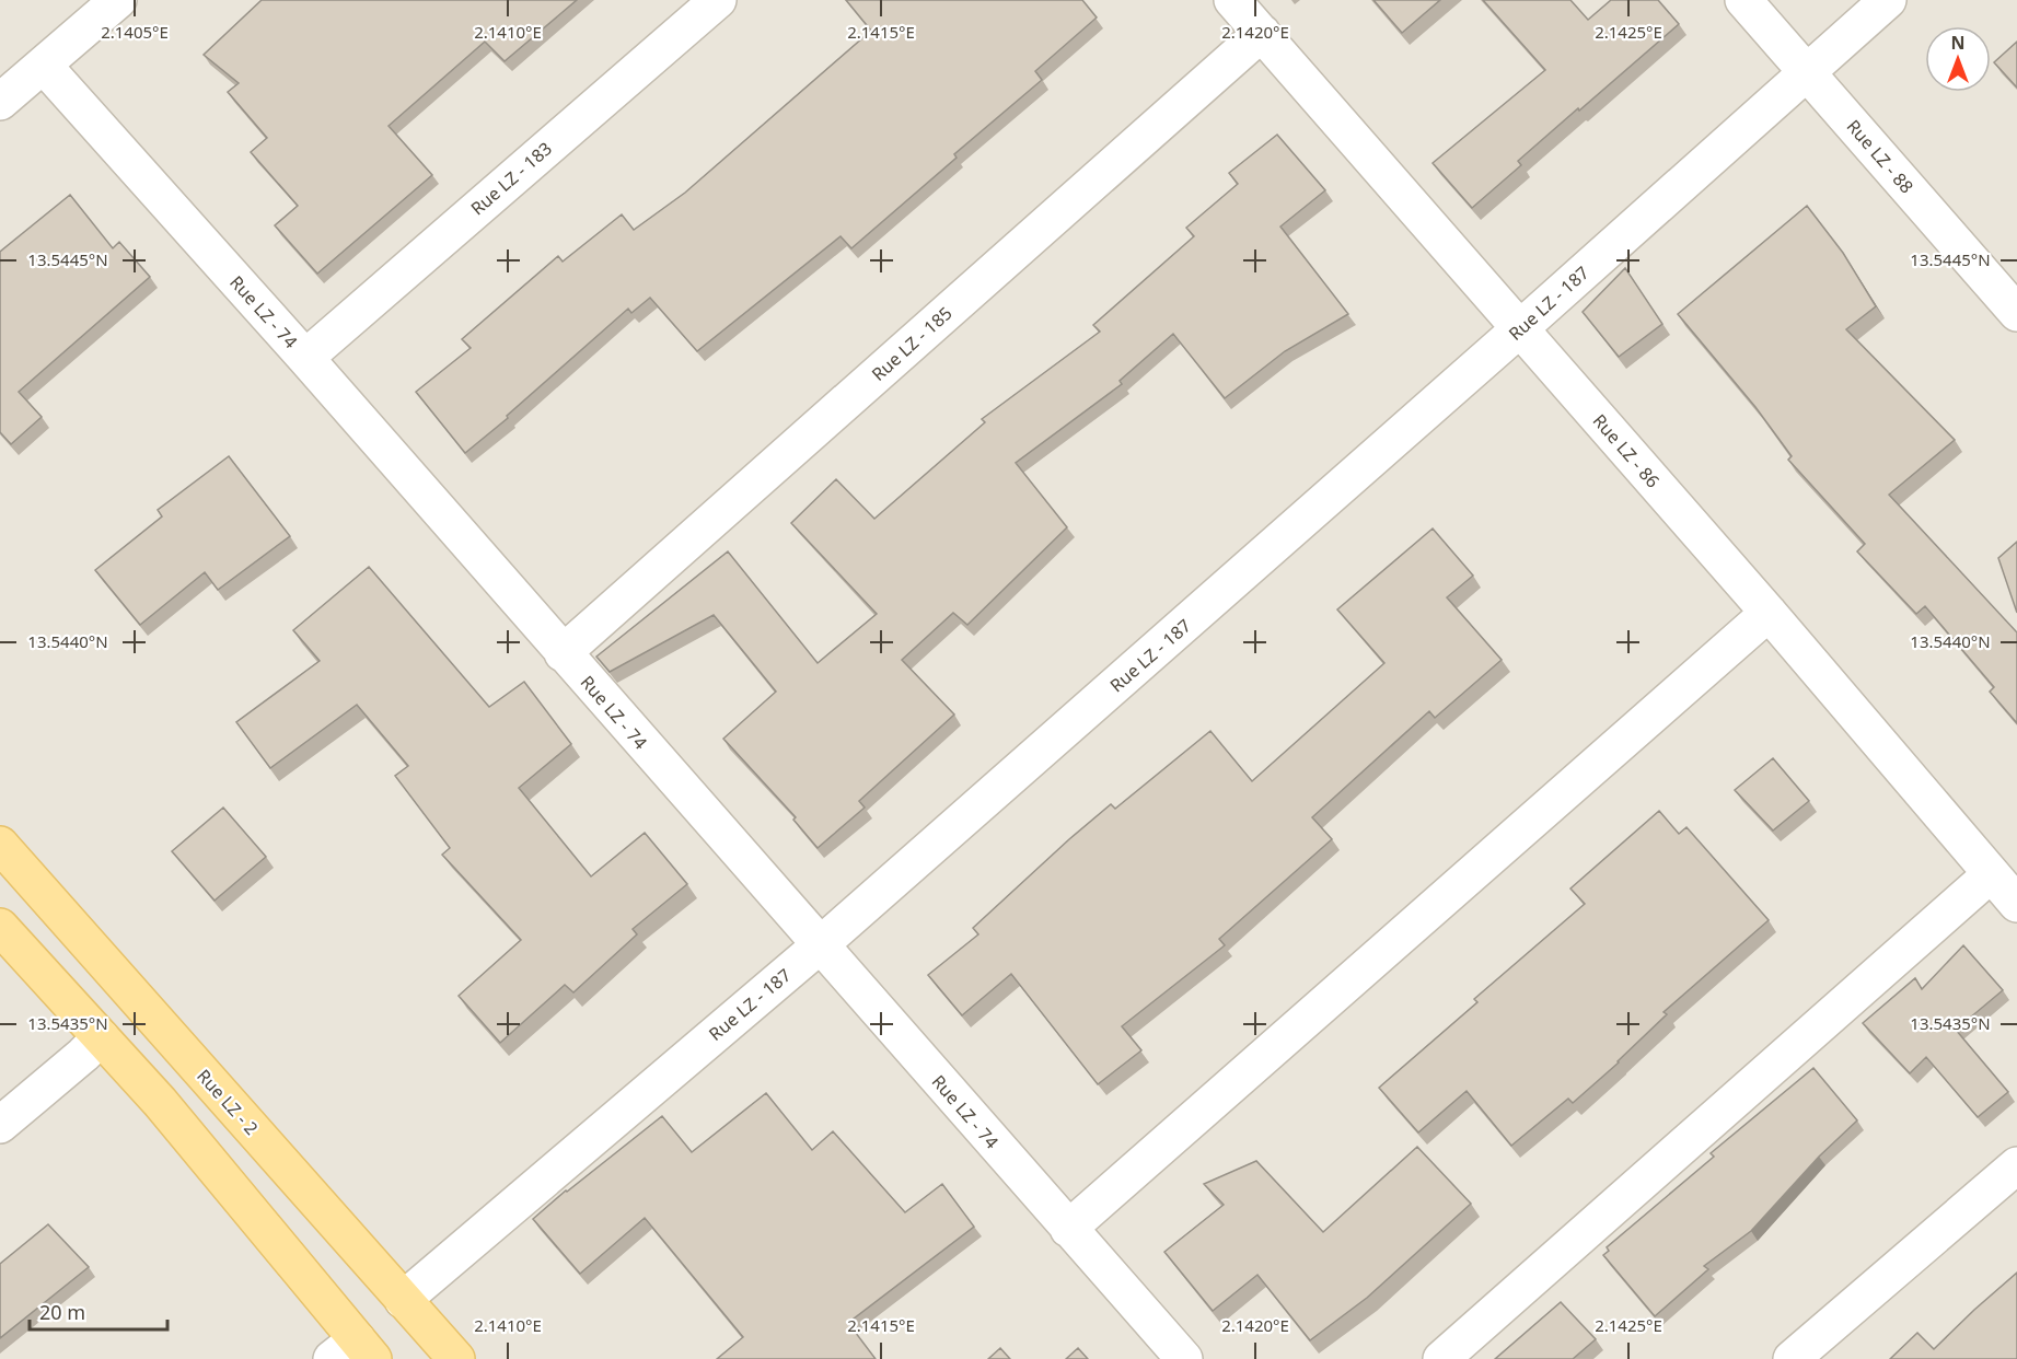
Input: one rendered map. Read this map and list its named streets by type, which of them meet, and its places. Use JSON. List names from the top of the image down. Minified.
{"streets":{"main road":["Rue LZ - 2"],"street":["Rue LZ - 88","Rue LZ - 183","Rue LZ - 187","Rue LZ - 74","Rue LZ - 185","Rue LZ - 86"]},"crossings":[["Rue LZ - 88","Rue LZ - 187"],["Rue LZ - 183","Rue LZ - 74"],["Rue LZ - 187","Rue LZ - 74"],["Rue LZ - 187","Rue LZ - 86"],["Rue LZ - 187","Rue LZ - 2"],["Rue LZ - 74","Rue LZ - 185"],["Rue LZ - 185","Rue LZ - 86"]],"scale_bar":"20 m","north":"top","coordinates":["2.1405°E","2.1410°E","2.1415°E","2.1420°E","2.1425°E","13.5445°N","13.5440°N","13.5435°N"]}
